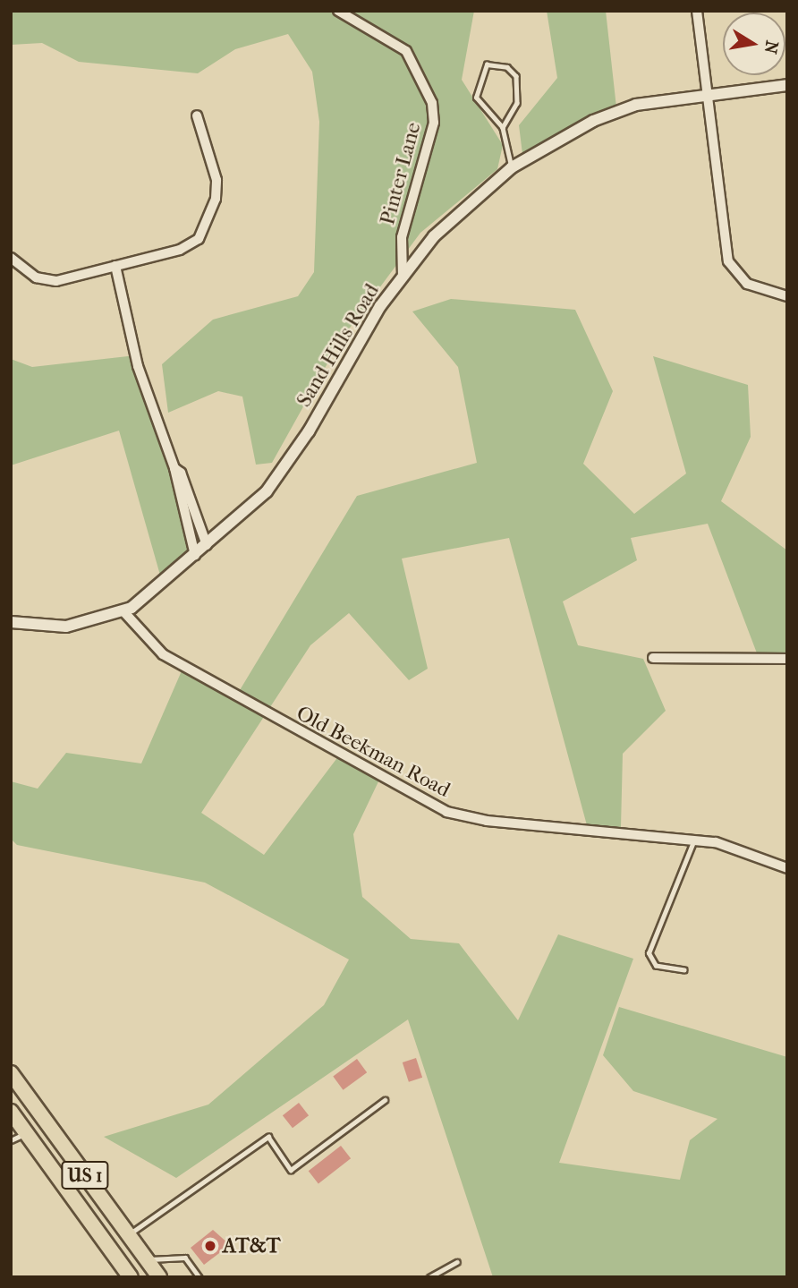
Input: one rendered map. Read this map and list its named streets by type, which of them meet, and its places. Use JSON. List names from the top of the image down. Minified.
{"streets":{"highway":["US 1"],"street":["Pinter Lane","Sand Hills Road","Old Beekman Road"]},"crossings":[["Pinter Lane","Sand Hills Road"],["Sand Hills Road","Old Beekman Road"]],"places":["AT&T"],"north":"right"}
